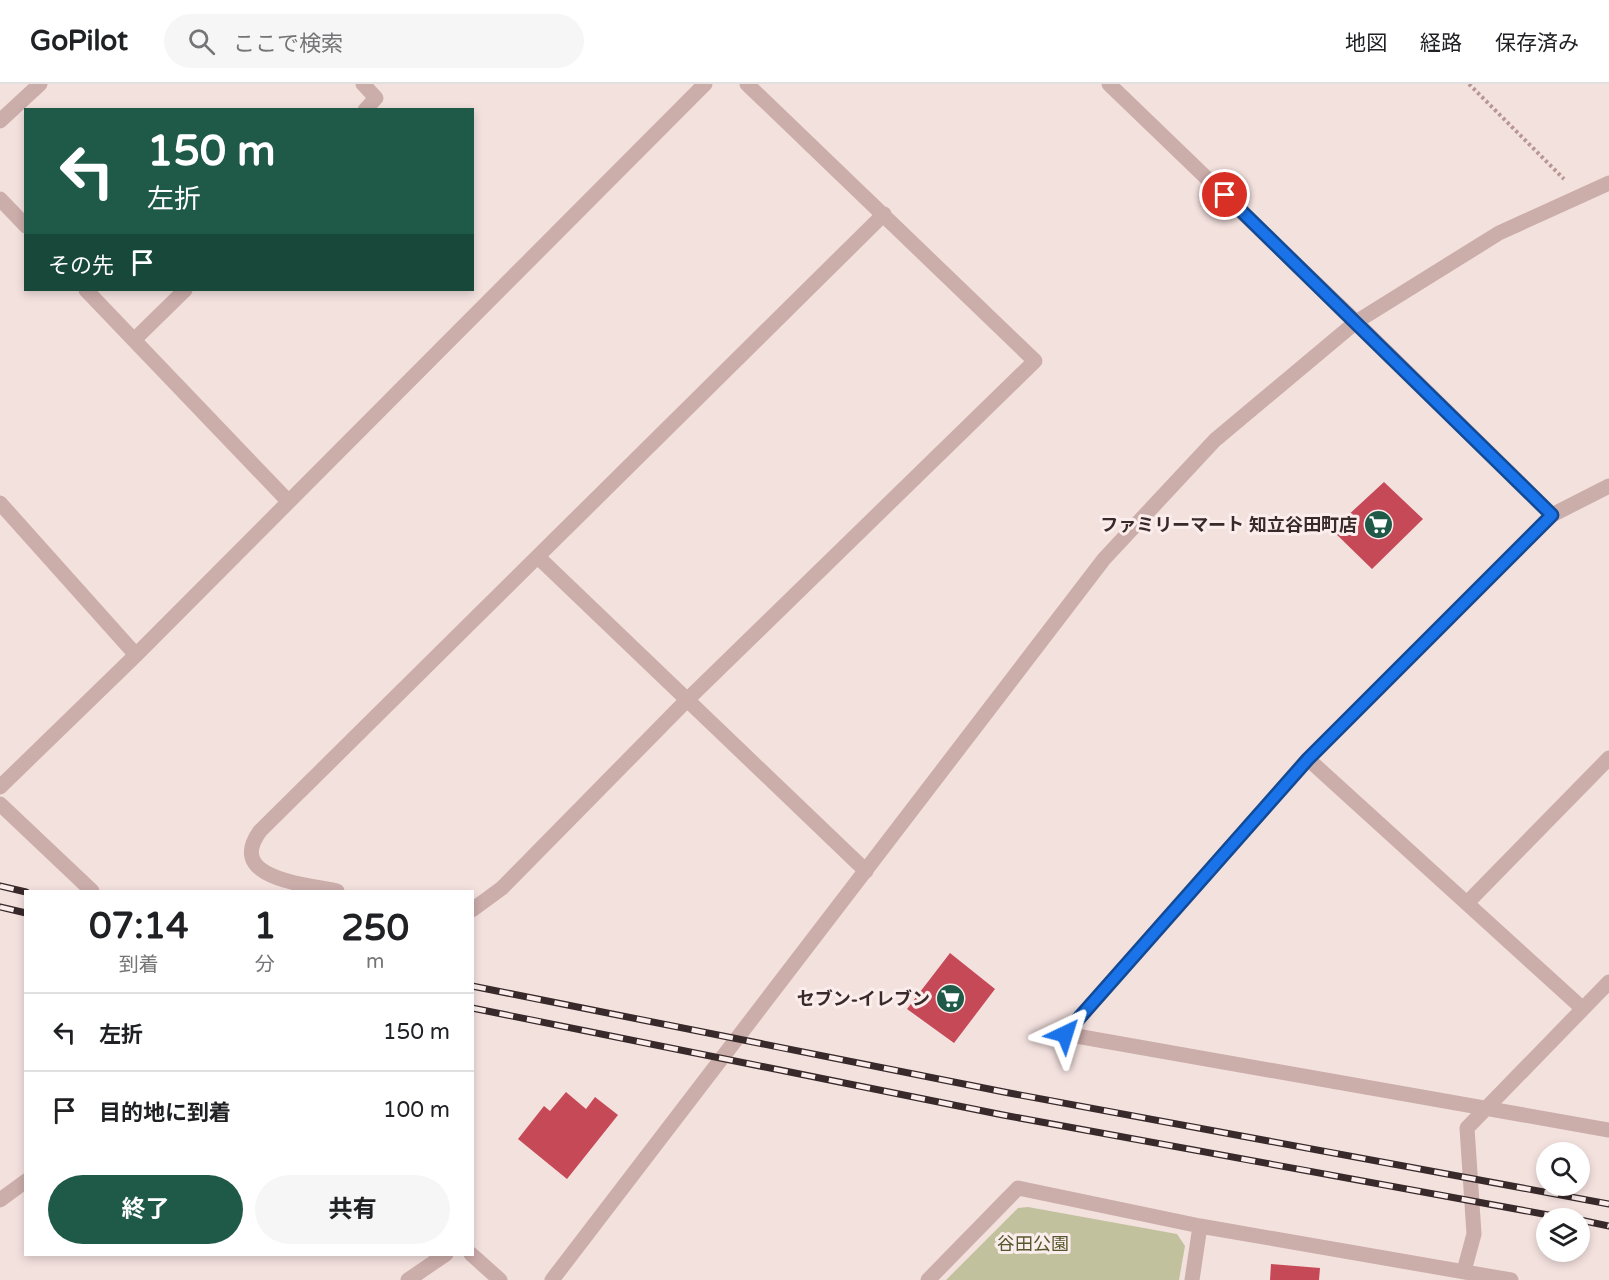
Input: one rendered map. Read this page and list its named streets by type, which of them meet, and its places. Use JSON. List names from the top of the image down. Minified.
{"parks":["谷田公園"],"places":{"supermarket":["ファミリーマート 知立谷田町店","セブン-イレブン"]},"page":{"header":"GoPilot","search":"ここで検索","nav":["地図","経路","保存済み"],"turn":["150 m","左折"],"then":"その先","eta":["07:14","到着","1","分","250","m"],"list":[{"name":"左折","value":"150 m"},{"name":"目的地に到着","value":"100 m"}],"buttons":["終了","共有"]}}
